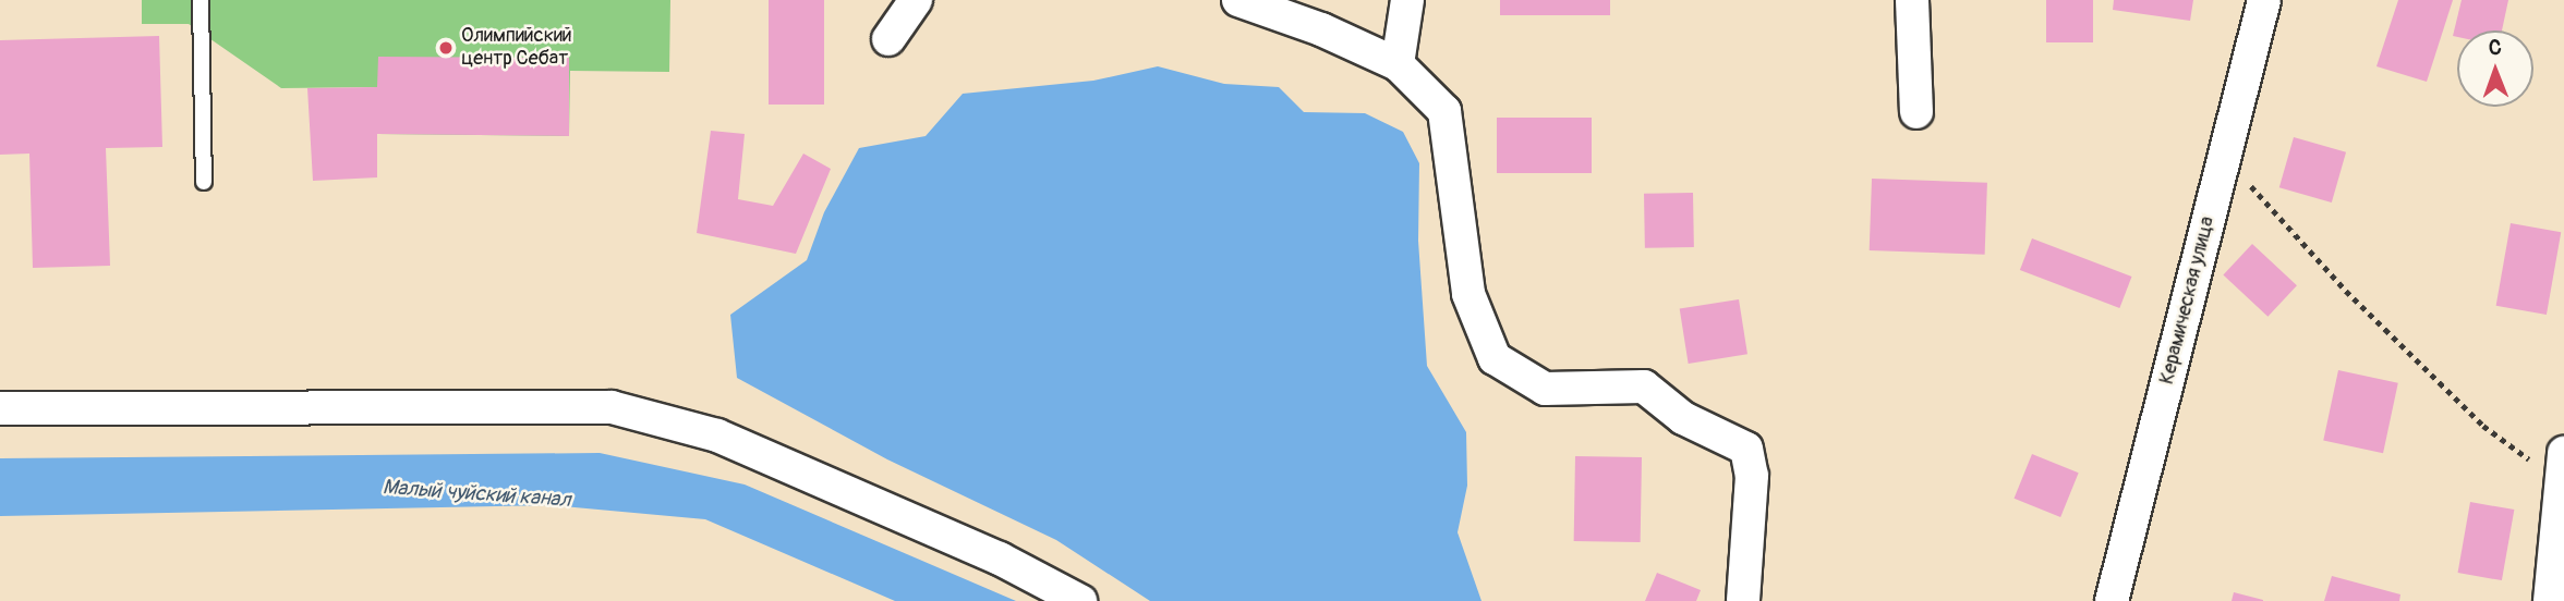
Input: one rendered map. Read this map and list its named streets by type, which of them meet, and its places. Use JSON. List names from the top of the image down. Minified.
{"streets":{"street":["Керамическая улица"]},"water":["Малый чуйский канал"],"places":["Олимпийский центр Себат"],"north":"top"}
